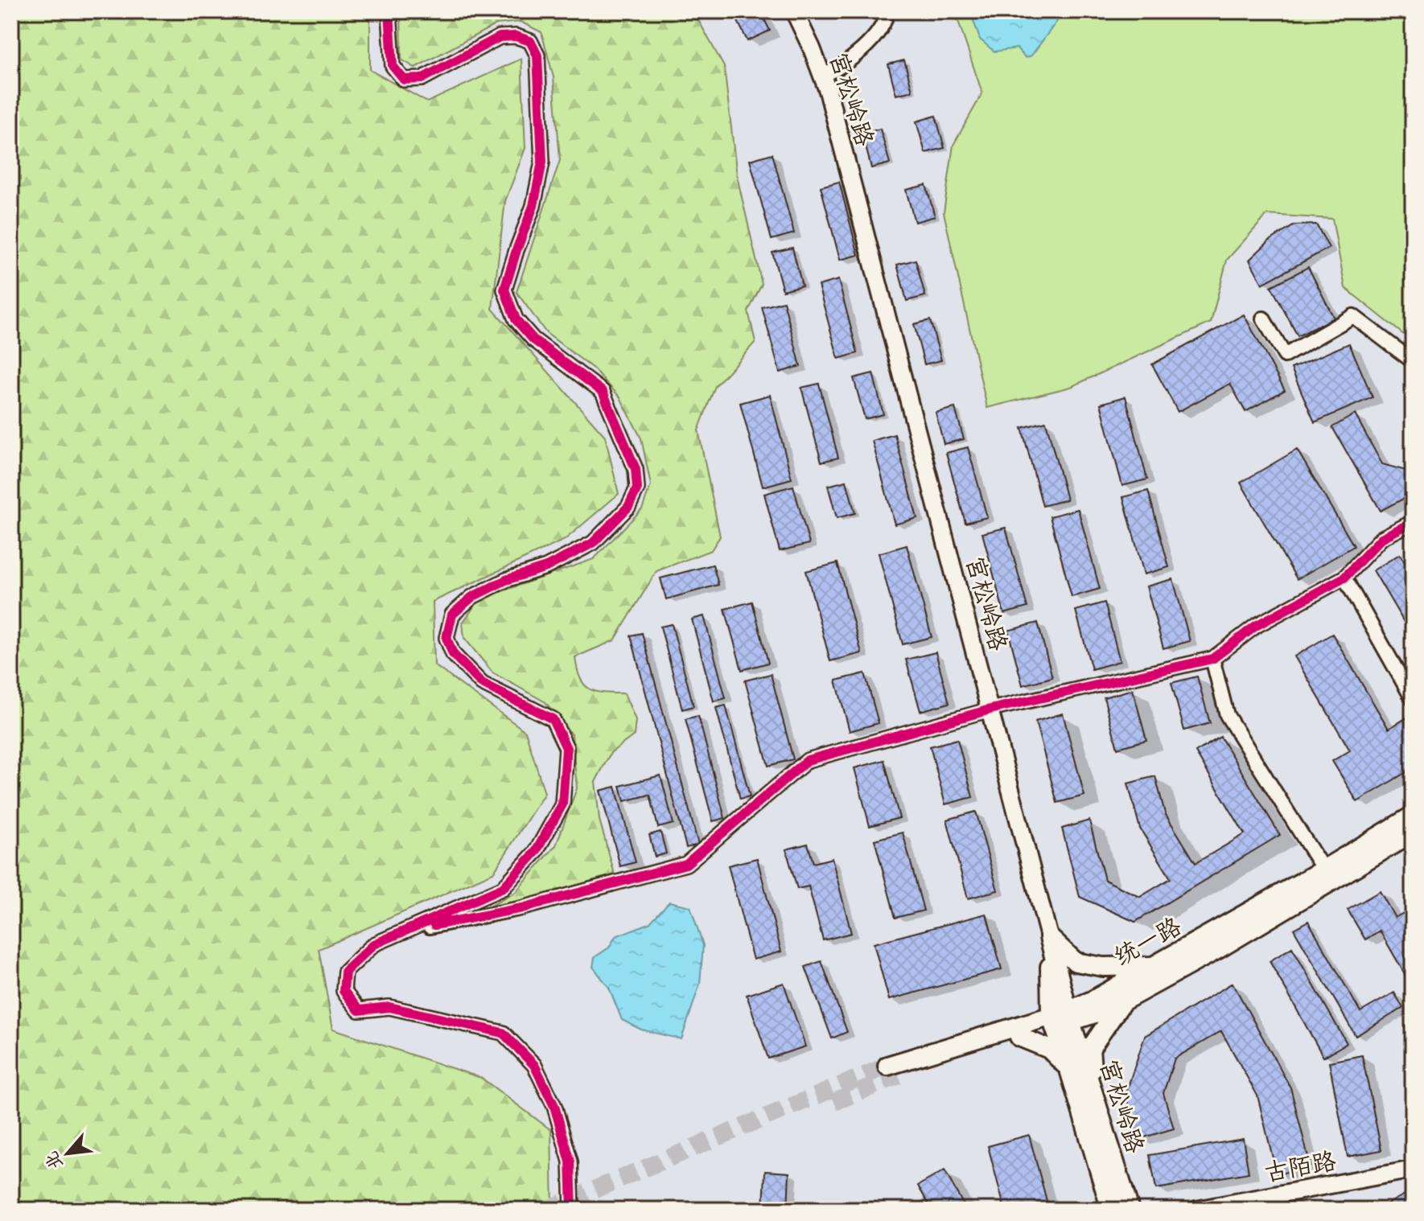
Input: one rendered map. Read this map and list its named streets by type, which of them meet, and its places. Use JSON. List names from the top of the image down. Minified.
{"streets":{"main road":["宫松岭路","统一路"],"street":["古陌路"]},"crossings":[["宫松岭路","统一路"]],"north":"bottom left"}
